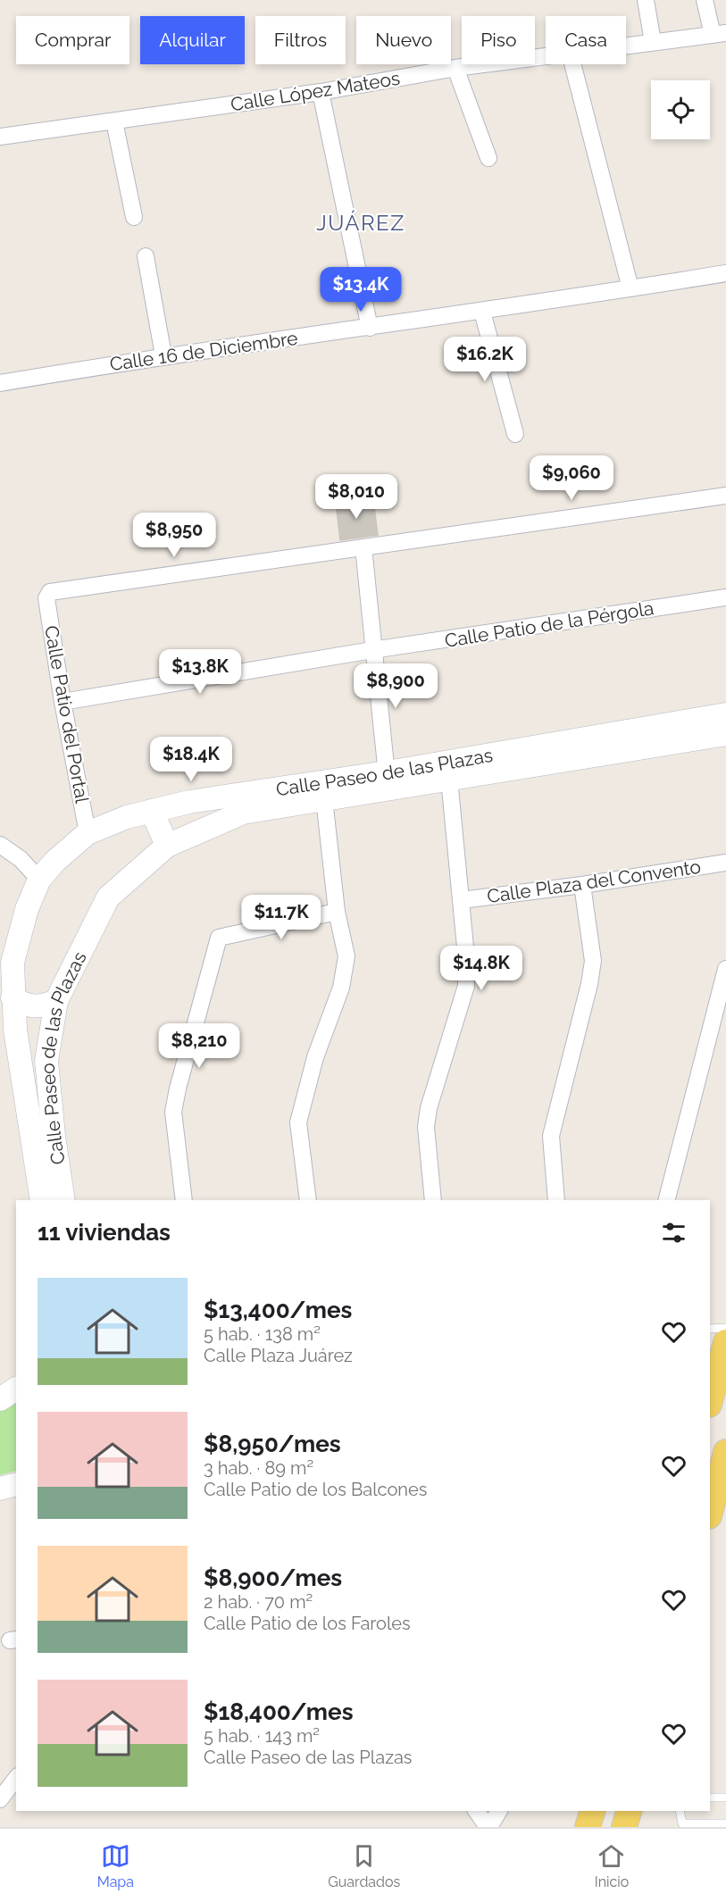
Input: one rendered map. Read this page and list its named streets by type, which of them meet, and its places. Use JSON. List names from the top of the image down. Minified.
{"streets":{"street":["Calle López Mateos","Calle 16 de Diciembre","Calle Patio de la Pérgola","Calle Patio del Portal","Calle Paseo de las Plazas","Calle Plaza del Convento"]},"crossings":[["Calle Patio de la Pérgola","Calle Patio del Portal"],["Calle Patio del Portal","Calle Paseo de las Plazas"]],"districts":["JUÁREZ"],"page":{"chip":["Comprar","Alquilar","Filtros","Nuevo","Piso","Casa"],"price":["$13.4K","$16.2K","$9,060","$8,010","$8,950","$13.8K","$8,900","$18.4K","$11.7K","$14.8K","$8,210"],"heading":"11 viviendas","list":[{"name":"$13,400/mes","note":"5 hab. · 138 m² · Calle Plaza Juárez"},{"name":"$8,950/mes","note":"3 hab. · 89 m² · Calle Patio de los Balcones"},{"name":"$8,900/mes","note":"2 hab. · 70 m² · Calle Patio de los Faroles"},{"name":"$18,400/mes","note":"5 hab. · 143 m² · Calle Paseo de las Plazas"}],"tabs":["Mapa","Guardados","Inicio"]}}
